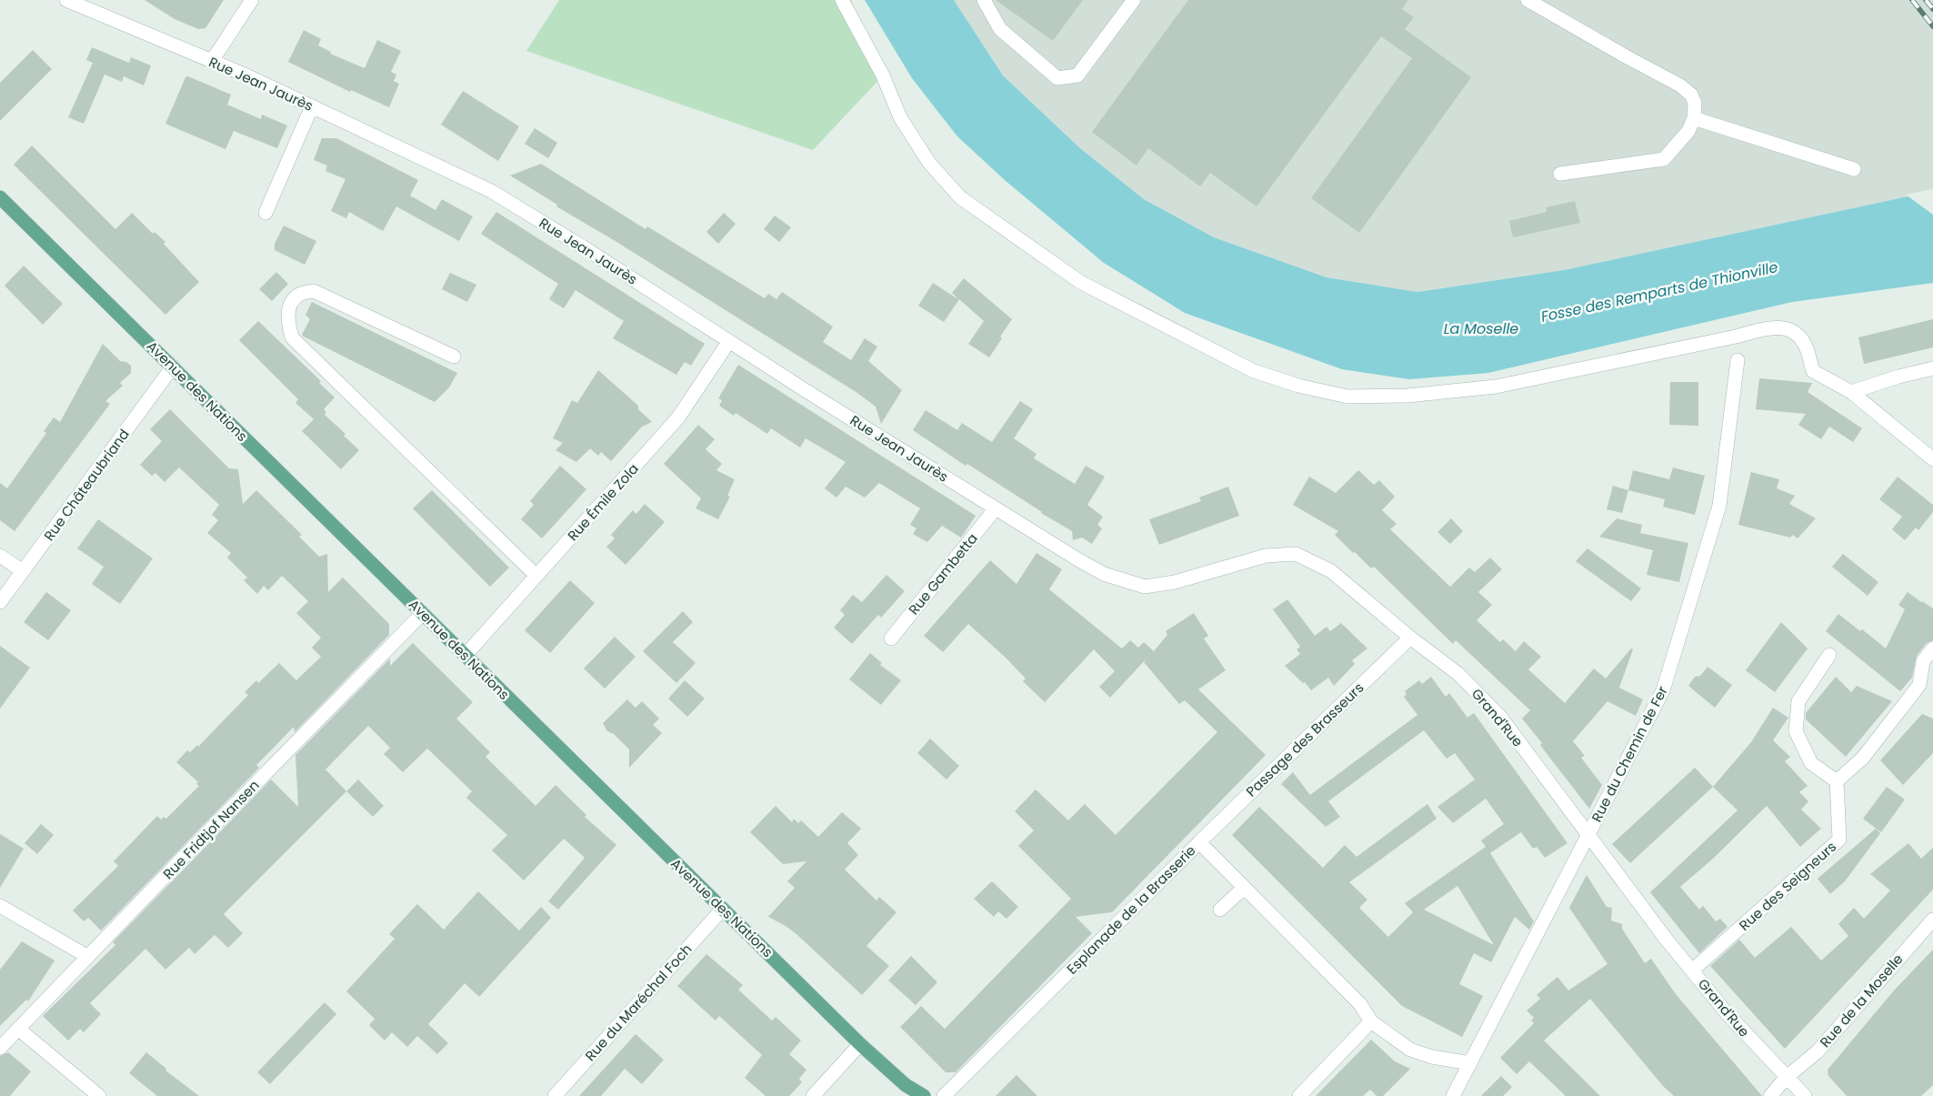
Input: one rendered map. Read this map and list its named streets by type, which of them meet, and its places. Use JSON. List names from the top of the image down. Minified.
{"streets":{"main road":["Avenue des Nations"],"street":["Rue Jean Jaurès","Rue Châteaubriand","Rue Émile Zola","Rue Gambetta","Grand'Rue","Passage des Brasseurs","Rue du Chemin de Fer","Rue Fridtjof Nansen","Rue des Seigneurs","Esplanade de la Brasserie","Rue de la Moselle","Rue du Maréchal Foch"]},"crossings":[["Rue Jean Jaurès","Rue Émile Zola"],["Rue Jean Jaurès","Rue Gambetta"],["Rue Jean Jaurès","Grand'Rue"],["Avenue des Nations","Rue Châteaubriand"],["Avenue des Nations","Rue Émile Zola"],["Avenue des Nations","Rue Fridtjof Nansen"],["Avenue des Nations","Rue du Maréchal Foch"],["Grand'Rue","Passage des Brasseurs"],["Grand'Rue","Rue du Chemin de Fer"],["Grand'Rue","Rue des Seigneurs"],["Grand'Rue","Rue de la Moselle"],["Passage des Brasseurs","Esplanade de la Brasserie"],["Rue du Chemin de Fer","Esplanade de la Brasserie"]],"water":["Fosse des Remparts de Thionville","La Moselle"]}
